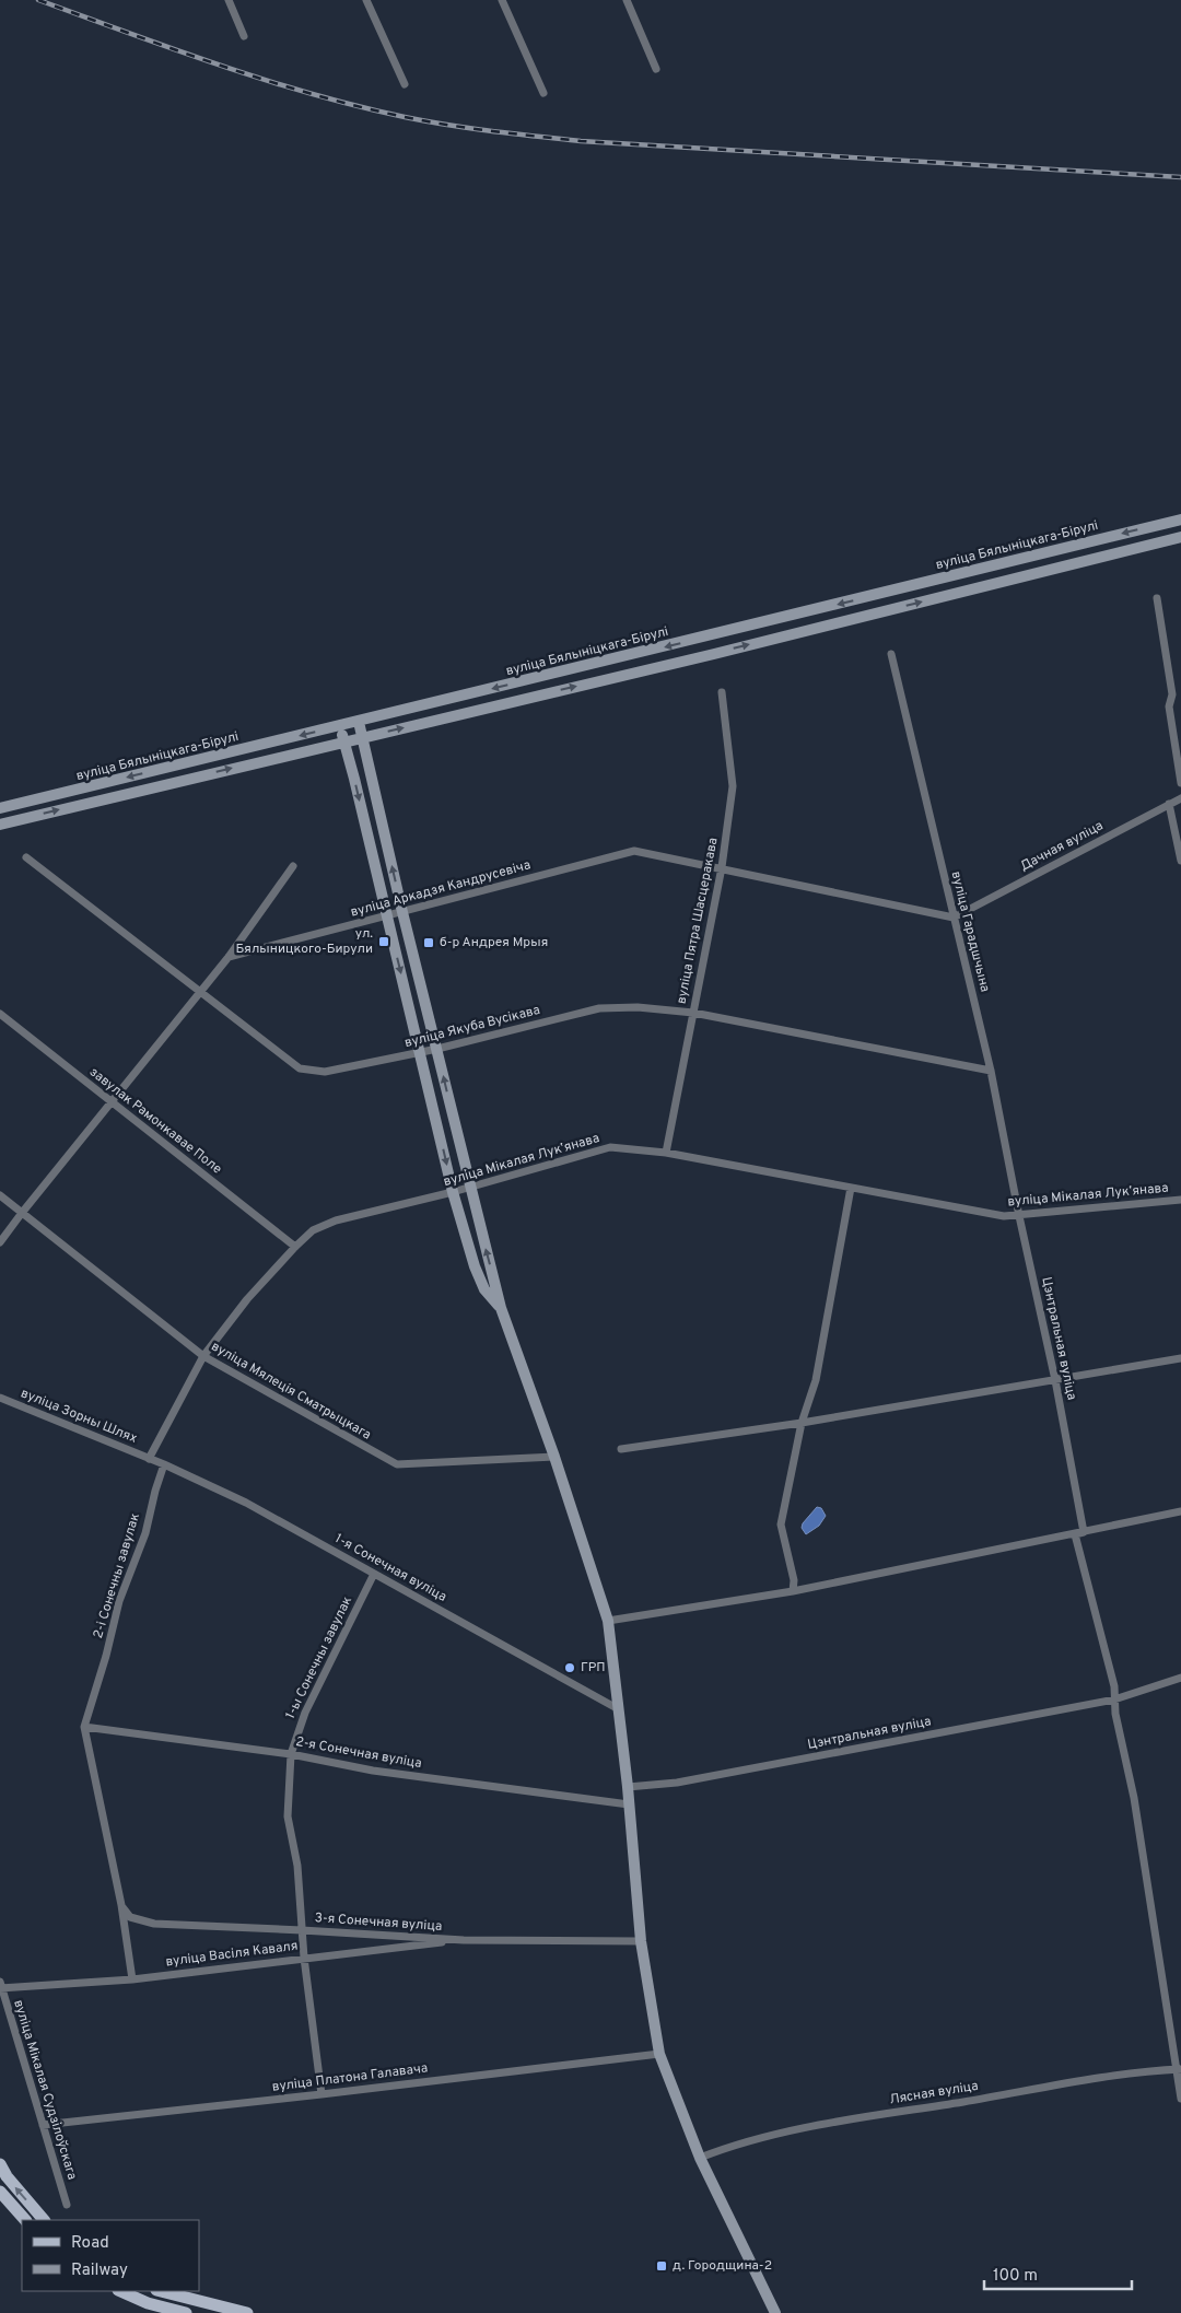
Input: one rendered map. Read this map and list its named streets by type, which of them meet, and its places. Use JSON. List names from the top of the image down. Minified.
{"streets":{"main road":["вуліца Бялыніцкага-Бірулі"],"street":["Дачная вуліца","вуліца Аркадзя Кандрусевіча","вуліца Пятра Шасцеракава","вуліца Гарадшчына","вуліца Якуба Вусікава","завулак Рамонкавае Поле","вуліца Мікалая Лукʼянава","Цэнтральная вуліца","вуліца Мялеція Сматрыцкага","вуліца Зорны Шлях","1-я Сонечная вуліца","2-і Сонечны завулак","1-ы Сонечны завулак","2-я Сонечная вуліца","3-я Сонечная вуліца","вуліца Васіля Каваля","вуліца Платона Галавача","вуліца Мікалая Судзілоўскага","Лясная вуліца"]},"crossings":[["Дачная вуліца","вуліца Аркадзя Кандрусевіча"],["Дачная вуліца","вуліца Гарадшчына"],["вуліца Аркадзя Кандрусевіча","вуліца Пятра Шасцеракава"],["вуліца Аркадзя Кандрусевіча","вуліца Гарадшчына"],["вуліца Пятра Шасцеракава","вуліца Якуба Вусікава"],["вуліца Пятра Шасцеракава","вуліца Мікалая Лукʼянава"],["вуліца Гарадшчына","вуліца Якуба Вусікава"],["вуліца Гарадшчына","вуліца Мікалая Лукʼянава"],["вуліца Гарадшчына","Цэнтральная вуліца"],["завулак Рамонкавае Поле","вуліца Мікалая Лукʼянава"],["вуліца Мікалая Лукʼянава","Цэнтральная вуліца"],["вуліца Мікалая Лукʼянава","вуліца Мялеція Сматрыцкага"],["вуліца Мікалая Лукʼянава","вуліца Зорны Шлях"],["вуліца Мікалая Лукʼянава","1-я Сонечная вуліца"],["вуліца Зорны Шлях","1-я Сонечная вуліца"],["1-я Сонечная вуліца","2-і Сонечны завулак"],["1-я Сонечная вуліца","1-ы Сонечны завулак"],["2-і Сонечны завулак","2-я Сонечная вуліца"],["1-ы Сонечны завулак","2-я Сонечная вуліца"],["1-ы Сонечны завулак","3-я Сонечная вуліца"],["1-ы Сонечны завулак","вуліца Васіля Каваля"],["1-ы Сонечны завулак","вуліца Платона Галавача"],["3-я Сонечная вуліца","вуліца Васіля Каваля"],["вуліца Васіля Каваля","вуліца Мікалая Судзілоўскага"],["вуліца Платона Галавача","вуліца Мікалая Судзілоўскага"]],"places":{"transit":["ул. Бялыницкого-Бирули","б-р Андрея Мрыя","д. Городщина-2"],"other":["ГРП"]},"legend":["Road","Railway"],"scale_bar":"100 m"}
